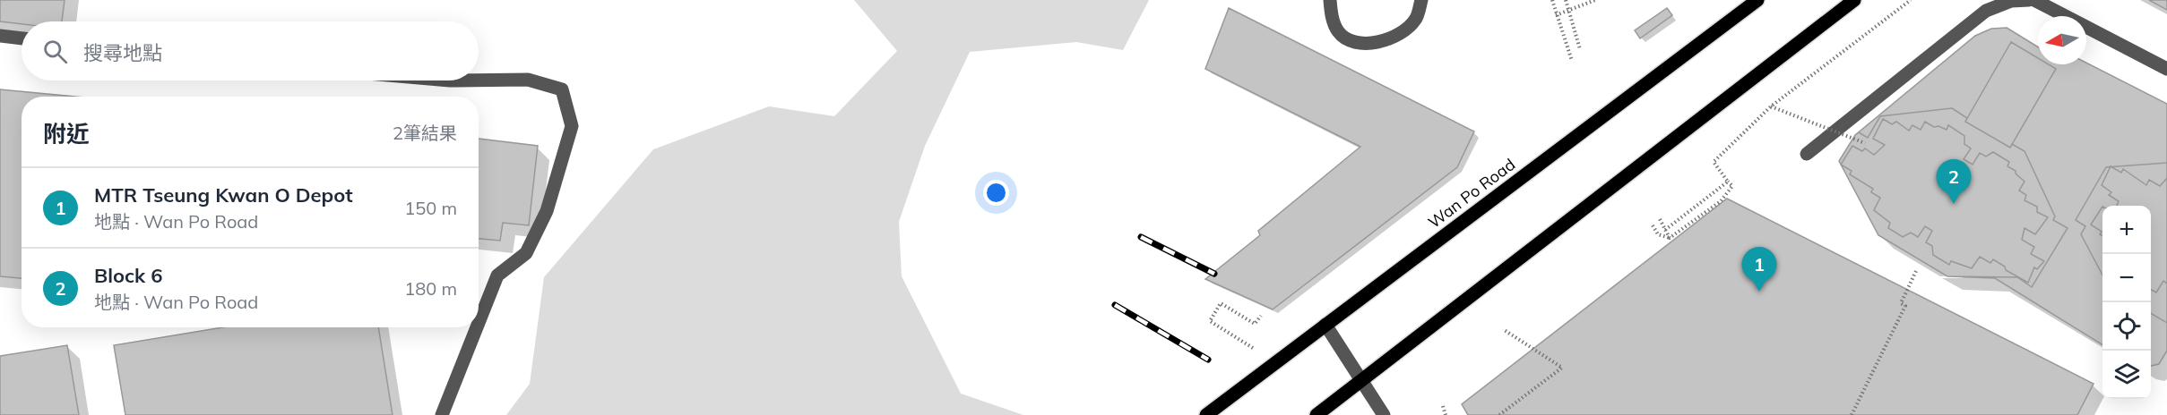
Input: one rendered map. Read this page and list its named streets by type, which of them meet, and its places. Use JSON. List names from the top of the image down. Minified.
{"streets":{"main road":["Wan Po Road"]},"north":"left","page":{"search":"搜尋地點","heading":["附近","2筆結果"],"pins":["2","1"],"list":[{"mark":"1","name":"MTR Tseung Kwan O Depot","note":"地點 · Wan Po Road","value":"150 m"},{"mark":"2","name":"Block 6","note":"地點 · Wan Po Road","value":"180 m"}],"map_buttons":["+","−"]}}
